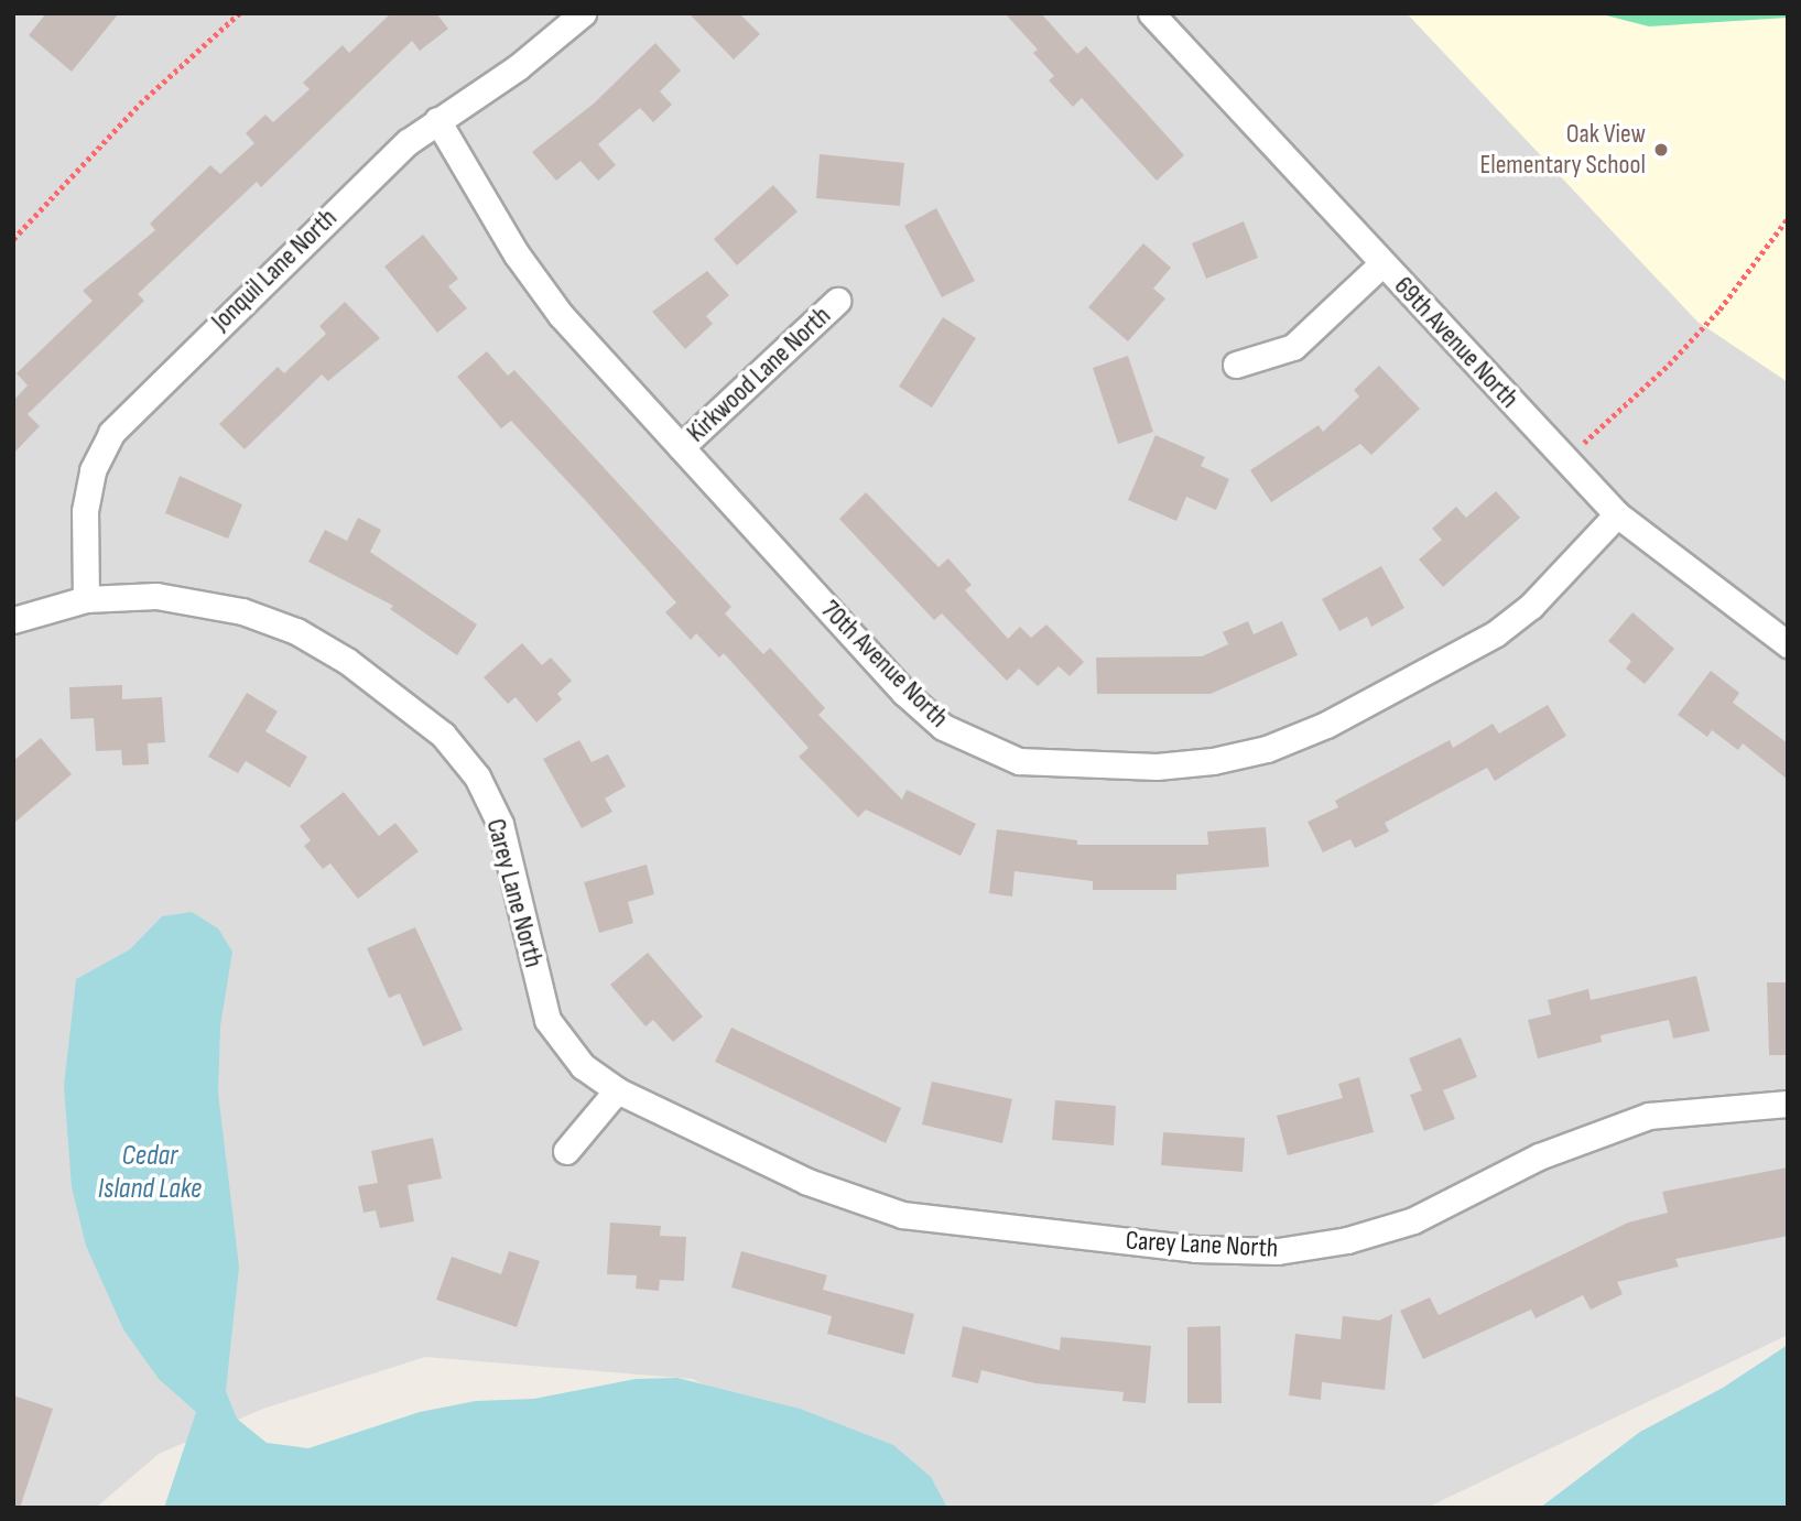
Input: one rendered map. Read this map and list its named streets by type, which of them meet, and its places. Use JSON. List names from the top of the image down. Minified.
{"streets":{"street":["Jonquil Lane North","69th Avenue North","Kirkwood Lane North","70th Avenue North","Carey Lane North"]},"crossings":[["Jonquil Lane North","70th Avenue North"],["Jonquil Lane North","Carey Lane North"],["69th Avenue North","70th Avenue North"],["Kirkwood Lane North","70th Avenue North"]],"water":["Cedar Island Lake"],"places":["Oak View Elementary School"]}
